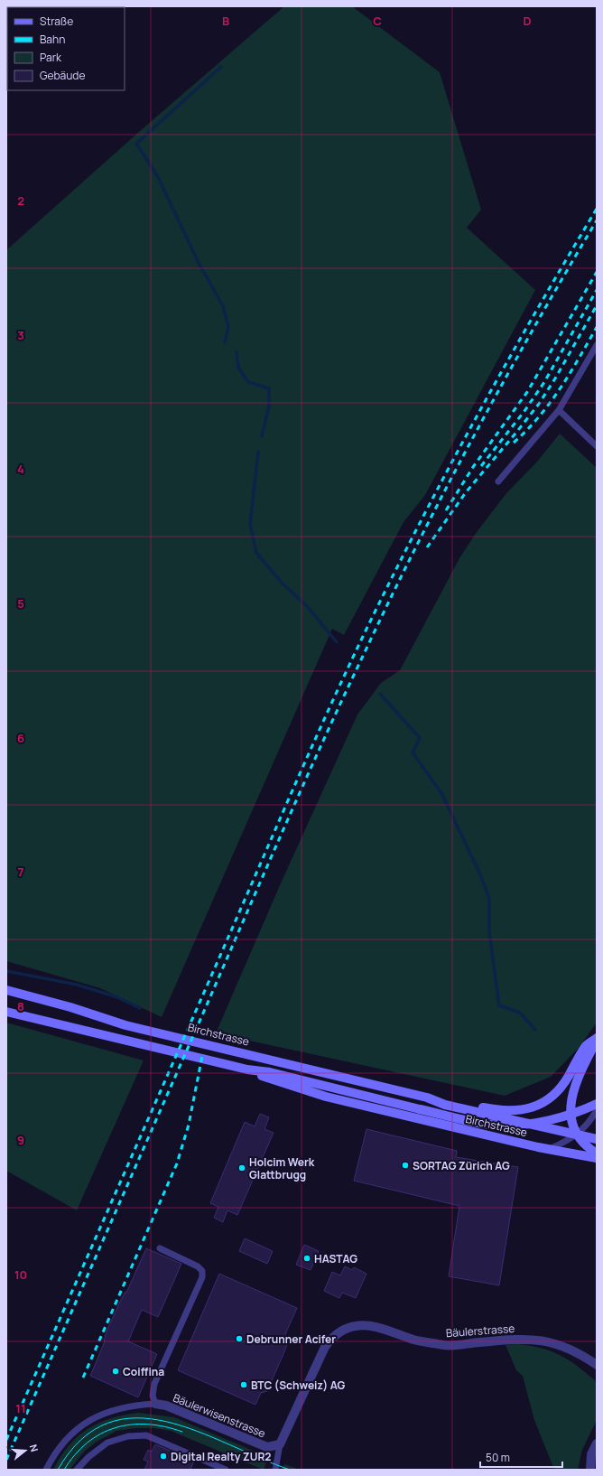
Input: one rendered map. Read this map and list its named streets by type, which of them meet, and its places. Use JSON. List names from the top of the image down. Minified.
{"streets":{"main road":["Birchstrasse"],"street":["Bäulerstrasse","Bäulerwisenstrasse"]},"crossings":[["Bäulerstrasse","Bäulerwisenstrasse"]],"places":["SORTAG Zürich AG","Holcim Werk Glattbrugg","HASTAG","Debrunner Acifer","Coiffina","BTC (Schweiz) AG","Digital Realty ZUR2"],"legend":["Straße","Bahn","Park","Gebäude"],"scale_bar":"50 m","north":"right","grid":{"columns":["B","C","D"],"rows":["2","3","4","5","6","7","8","9","10","11"]}}
